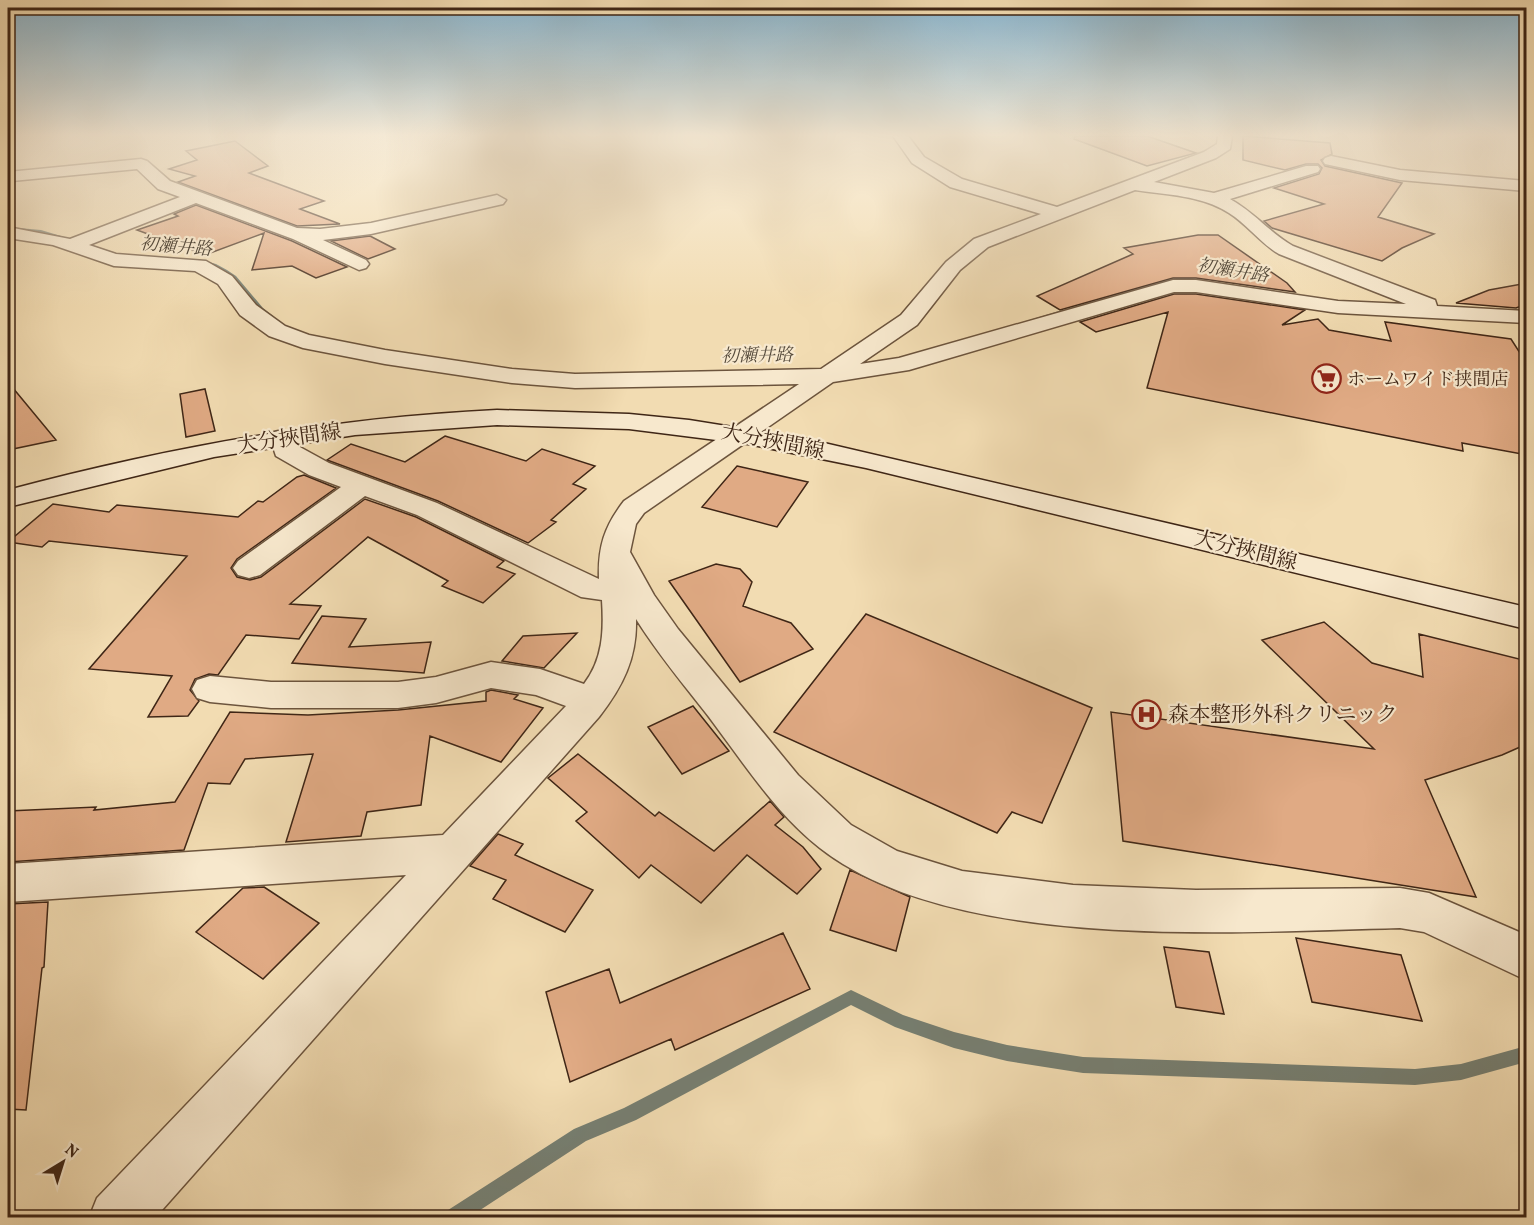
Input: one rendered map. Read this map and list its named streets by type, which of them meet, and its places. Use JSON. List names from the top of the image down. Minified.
{"streets":{"street":["大分挾間線"]},"water":["初瀬井路"],"places":{"supermarket":["ホームワイド挟間店"],"hospital":["森本整形外科クリニック"]},"north":"top right"}
